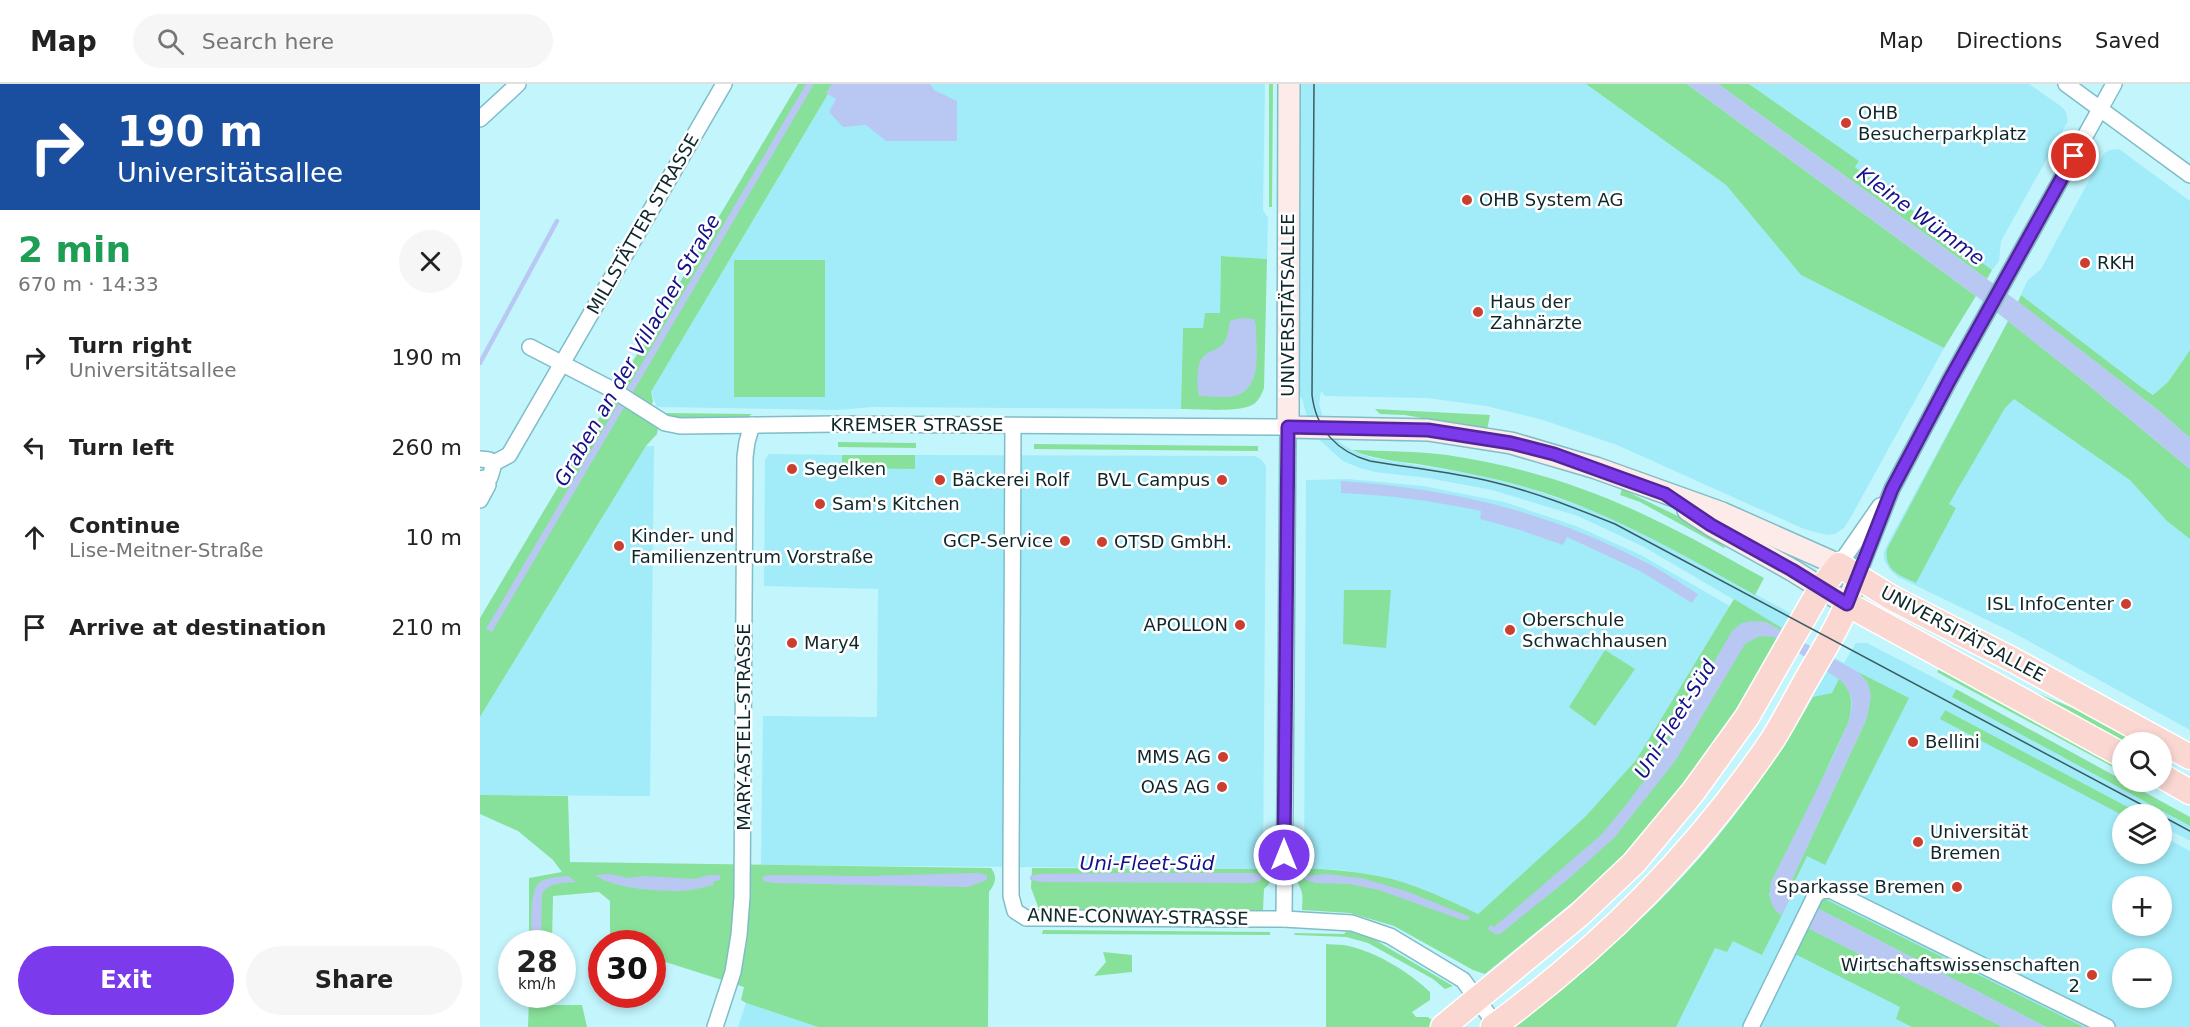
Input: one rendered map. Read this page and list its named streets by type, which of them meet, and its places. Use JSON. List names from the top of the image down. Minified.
{"streets":{"main road":["UNIVERSITÄTSALLEE"],"street":["MILLSTÄTTER STRASSE","KREMSER STRASSE","MARY-ASTELL-STRASSE","ANNE-CONWAY-STRASSE"]},"crossings":[["MILLSTÄTTER STRASSE","KREMSER STRASSE"],["UNIVERSITÄTSALLEE","KREMSER STRASSE"],["KREMSER STRASSE","MARY-ASTELL-STRASSE"],["KREMSER STRASSE","ANNE-CONWAY-STRASSE"]],"water":["Kleine Wümme","Graben an der Villacher Straße","Uni-Fleet-Süd"],"places":["OHB Besucherparkplatz","OHB System AG","RKH","Haus der Zahnärzte","Segelken","Bäckerei Rolf","BVL Campus","Sam's Kitchen","GCP-Service","OTSD GmbH.","Kinder- und Familienzentrum Vorstraße","ISL InfoCenter","APOLLON","Oberschule Schwachhausen","Mary4","Bellini","MMS AG","OAS AG","Universität Bremen","Sparkasse Bremen","Wirtschaftswissenschaften 2"],"page":{"header":"Map","search":"Search here","nav":["Map","Directions","Saved"],"turn":["190 m","Universitätsallee"],"heading":["2 min","670 m · 14:33"],"list":[{"name":"Turn right","note":"Universitätsallee","value":"190 m"},{"name":"Turn left","value":"260 m"},{"name":"Continue","note":"Lise-Meitner-Straße","value":"10 m"},{"name":"Arrive at destination","value":"210 m"}],"map_buttons":["+","−"],"speed":"28 km/h","limit":"30","buttons":["Exit","Share"]}}
